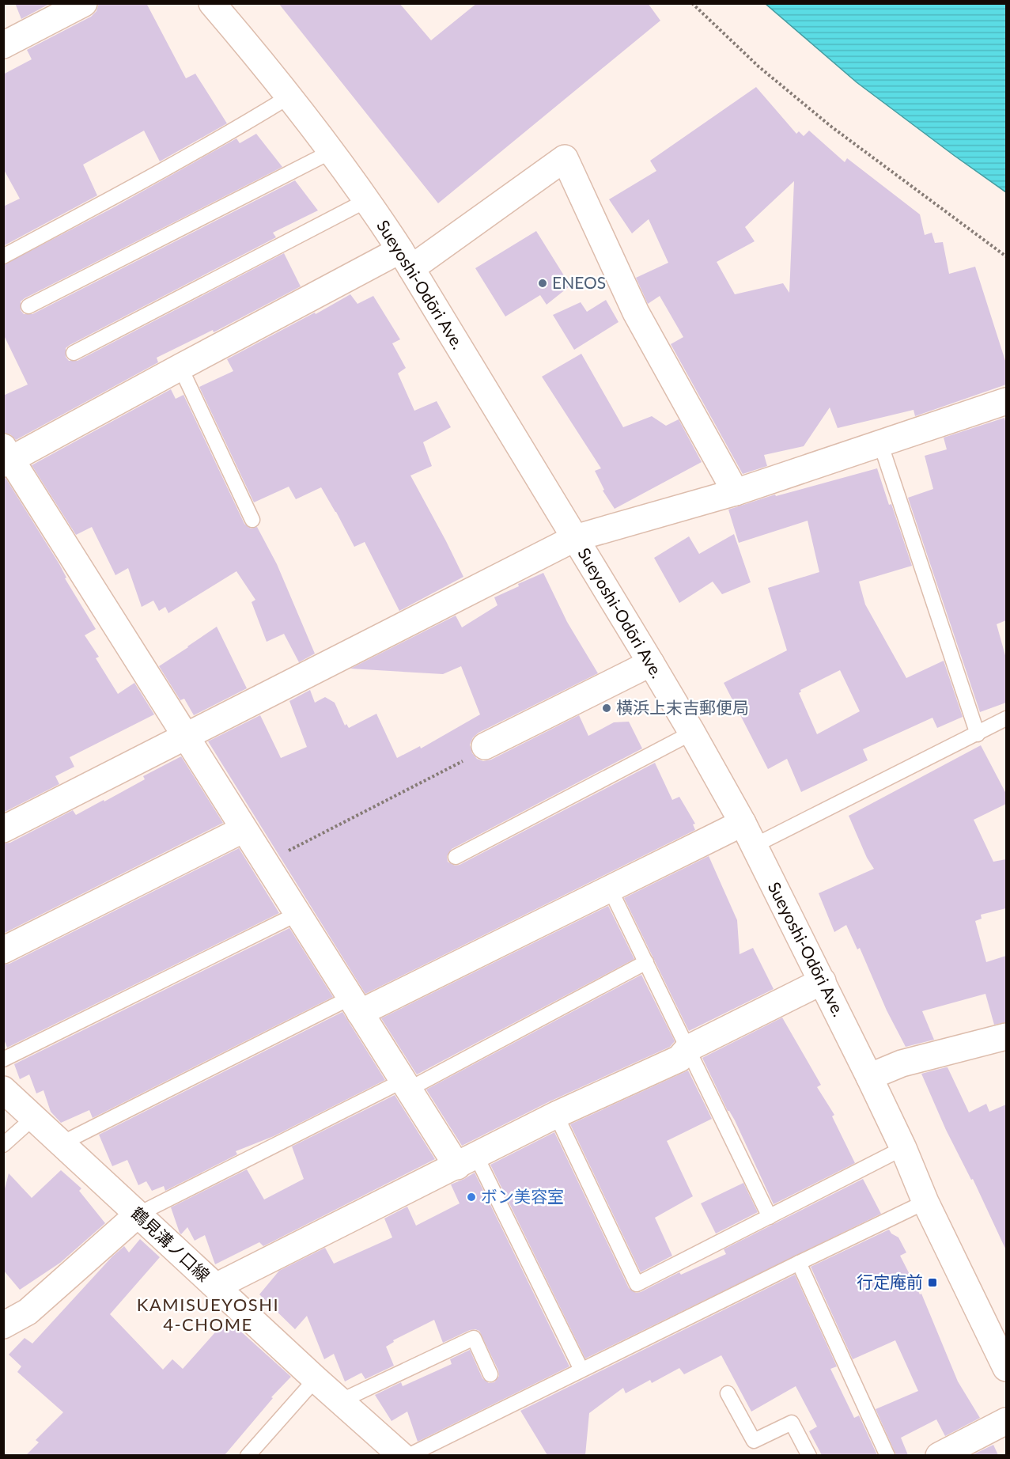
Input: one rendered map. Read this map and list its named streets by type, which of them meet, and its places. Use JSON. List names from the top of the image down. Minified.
{"streets":{"street":["Sueyoshi-Odōri Ave.","鶴見溝ノ口線"]},"districts":["KAMISUEYOSHI 4-CHOME"],"places":{"other":["ENEOS","横浜上末吉郵便局","ボン美容室"],"transit":["行定庵前"]}}
